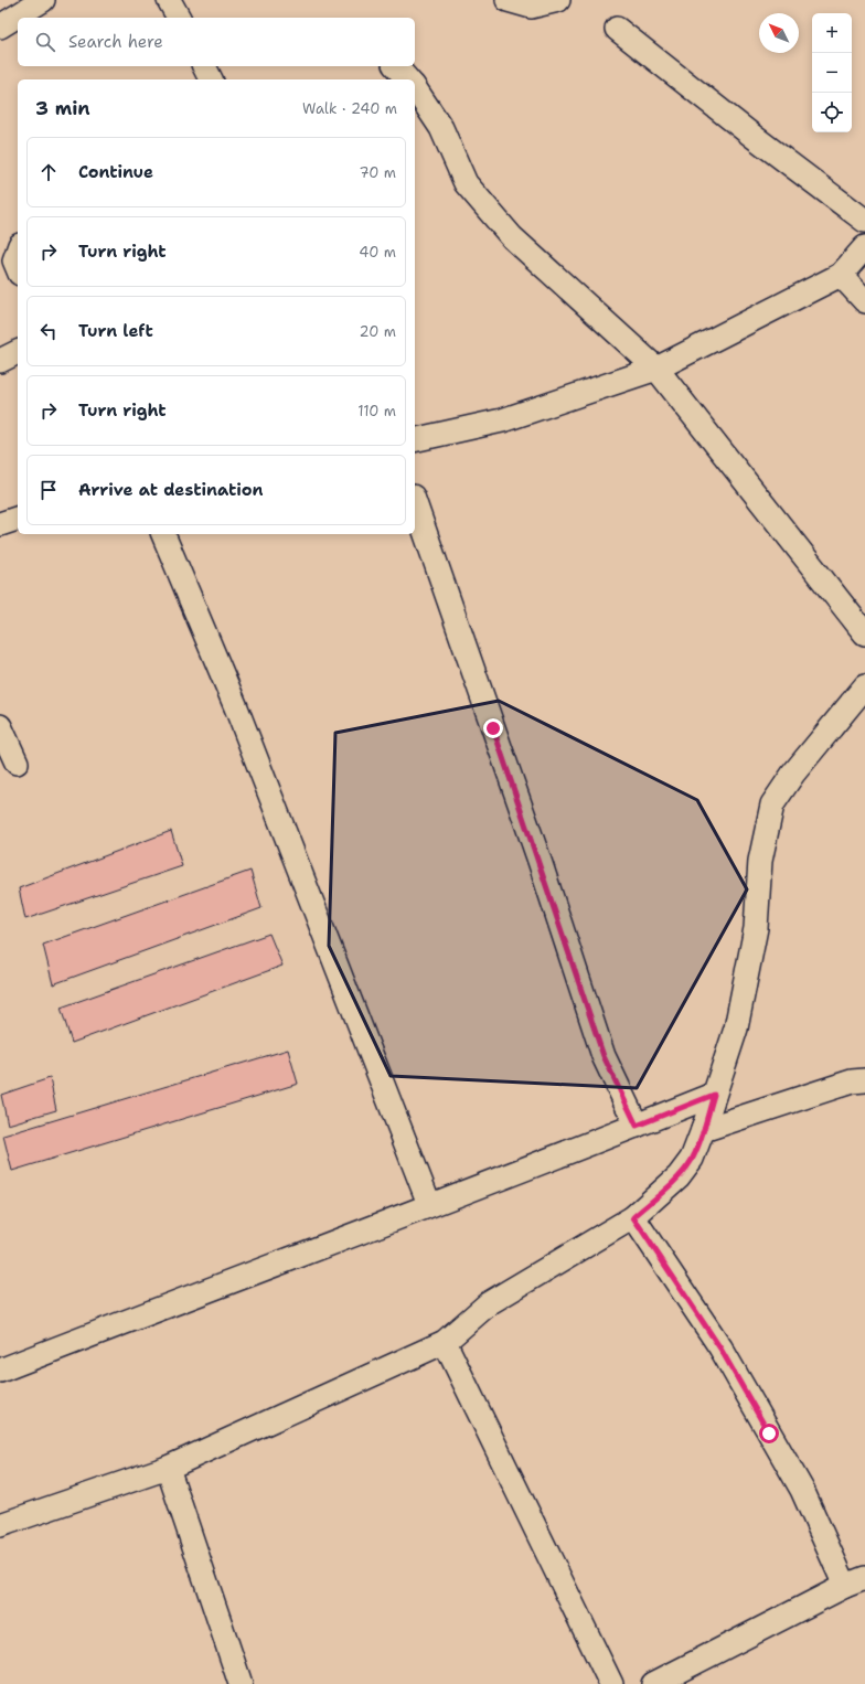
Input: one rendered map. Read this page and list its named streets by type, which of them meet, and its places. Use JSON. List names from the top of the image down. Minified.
{"north":"top left","page":{"map_buttons":["+","−"],"search":"Search here","heading":["3 min","Walk · 240 m"],"list":[["Continue","70 m"],["Turn right","40 m"],["Turn left","20 m"],["Turn right","110 m"],"Arrive at destination"]}}
